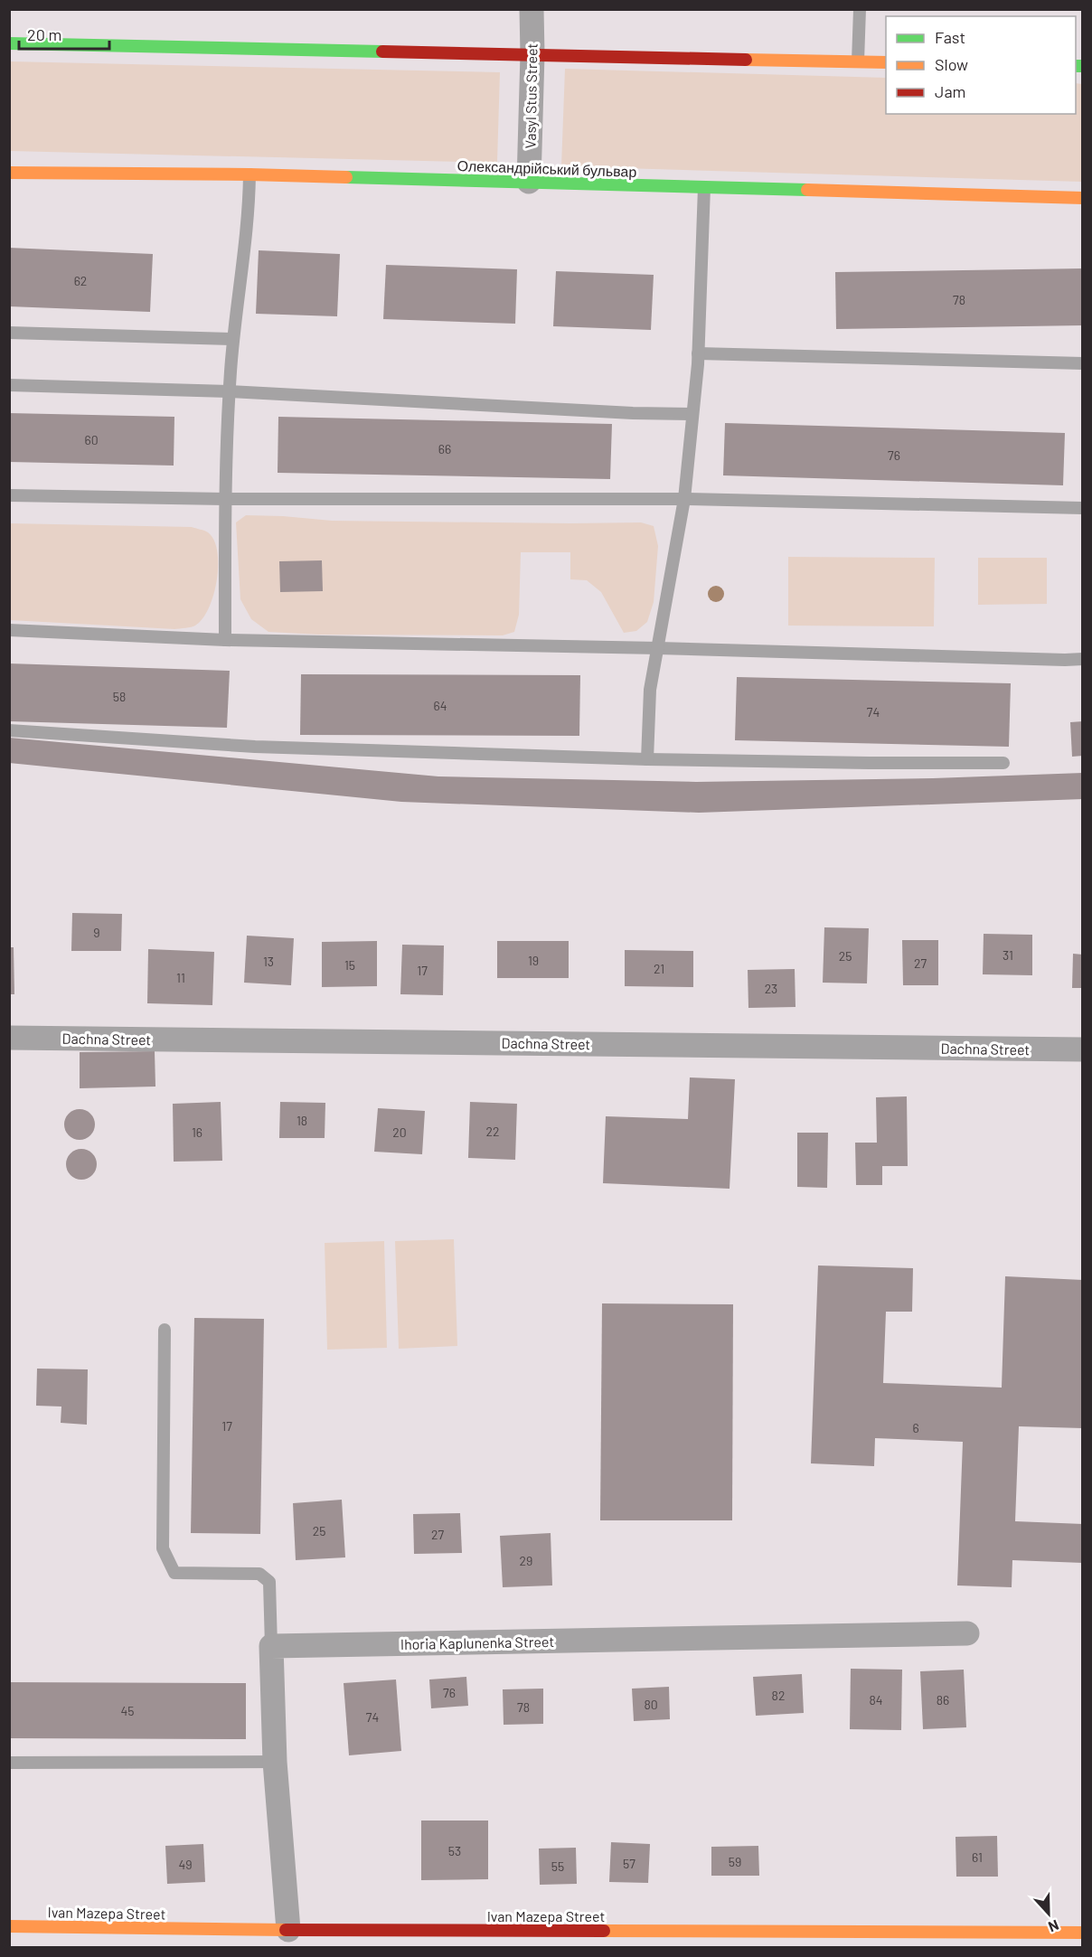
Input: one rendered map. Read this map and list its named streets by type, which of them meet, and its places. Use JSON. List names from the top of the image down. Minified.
{"streets":{"main road":["Олександрійський бульвар","Ivan Mazepa Street"],"street":["Vasyl Stus Street","Dachna Street","Ihoria Kaplunenka Street"]},"crossings":[["Vasyl Stus Street","Олександрійський бульвар"]],"house_numbers":["62","78","60","66","76","58","64","74","9","31","25","19","13","27","15","21","17","11","23","18","22","16","20","17","6","25","27","29","76","82","84","86","80","78","45","74","53","61","59","57","49","55"],"legend":["Fast","Slow","Jam"],"scale_bar":"20 m","north":"bottom"}
